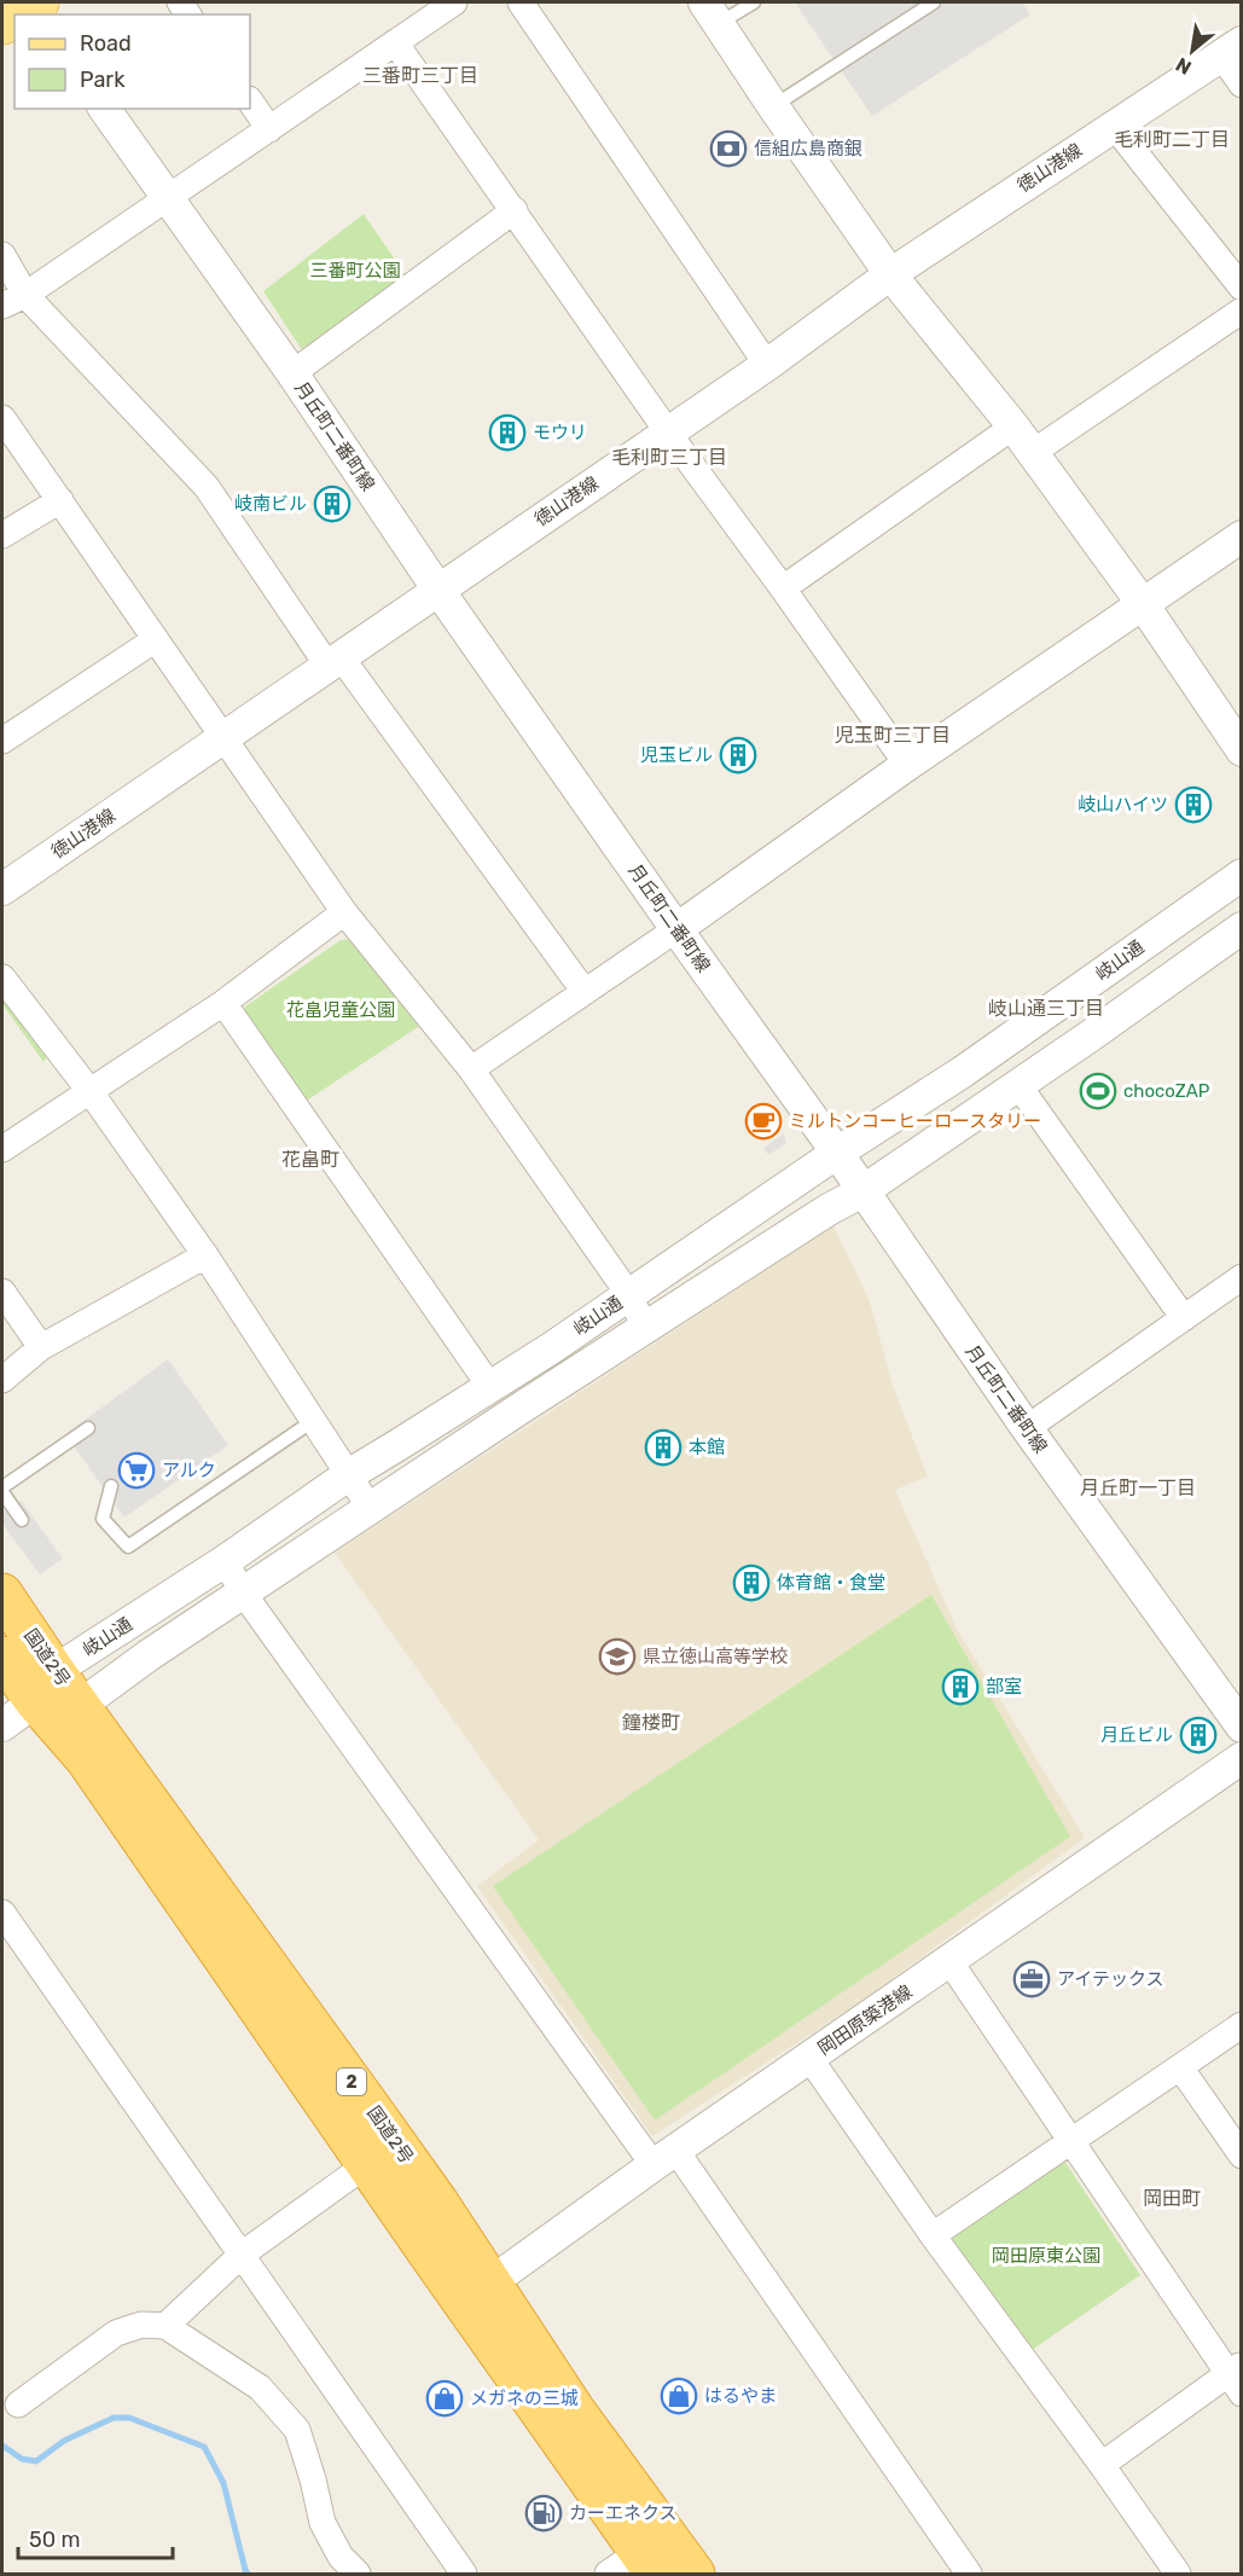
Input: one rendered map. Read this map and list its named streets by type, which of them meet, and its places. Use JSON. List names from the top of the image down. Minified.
{"streets":{"highway":["国道2号","2"],"street":["徳山港線","月丘町二番町線","岐山通","岡田原築港線"]},"crossings":[["徳山港線","月丘町二番町線"],["月丘町二番町線","岐山通"],["岐山通","国道2号"],["国道2号","岡田原築港線"]],"districts":["三番町三丁目","毛利町二丁目","毛利町三丁目","児玉町三丁目","岐山通三丁目","花畠町","月丘町一丁目","鐘楼町","岡田町"],"parks":["三番町公園","花畠児童公園","岡田原東公園"],"places":{"bank":["信組広島商銀"],"building":["モウリ","岐南ビル","児玉ビル","岐山ハイツ","本館","体育館・食堂","部室","月丘ビル"],"sports":["chocoZAP"],"cafe":["ミルトンコーヒーロースタリー"],"supermarket":["アルク"],"school or university":["県立徳山高等学校"],"office":["アイテックス"],"shop":["はるやま","メガネの三城"],"fuel station":["カーエネクス"]},"legend":["Road","Park"],"scale_bar":"50 m","north":"bottom left"}
